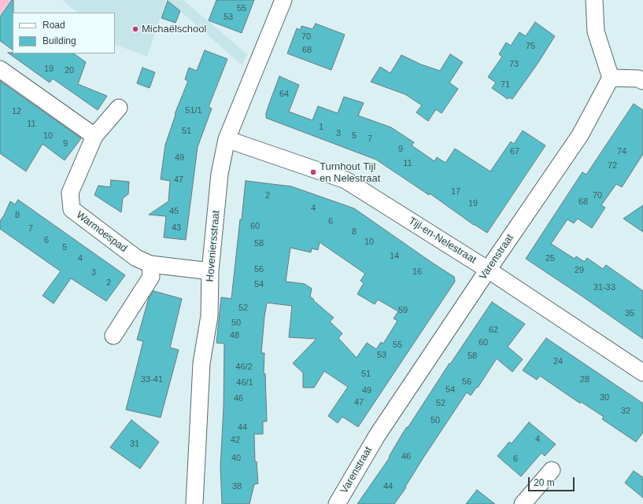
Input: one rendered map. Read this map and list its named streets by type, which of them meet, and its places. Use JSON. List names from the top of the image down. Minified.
{"streets":{"street":["Warmoespad","Tijl-en-Nelestraat","Hoveniersstraat","Varenstraat"]},"crossings":[["Warmoespad","Hoveniersstraat"],["Tijl-en-Nelestraat","Hoveniersstraat"],["Tijl-en-Nelestraat","Varenstraat"]],"places":["Michaëlschool","Turnhout Tijl en Nelestraat"],"house_numbers":["55","53","70","75","68","73","19","20","71","64","51/1","12","11","1","51","3","10","5","7","9","9","67","74","49","11","72","47","17","2","70","68","19","4","45","8","6","60","43","7","8","6","10","58","5","14","4","25","56","29","16","3","2","54","31-33","52","59","35","50","62","48","60","55","53","58","24","46/2","51","33-41","28","56","46/1","54","49","30","46","47","52","32","50","44","4","42","31","46","40","6","38","44"],"legend":["Road","Building"],"scale_bar":"20 m"}
